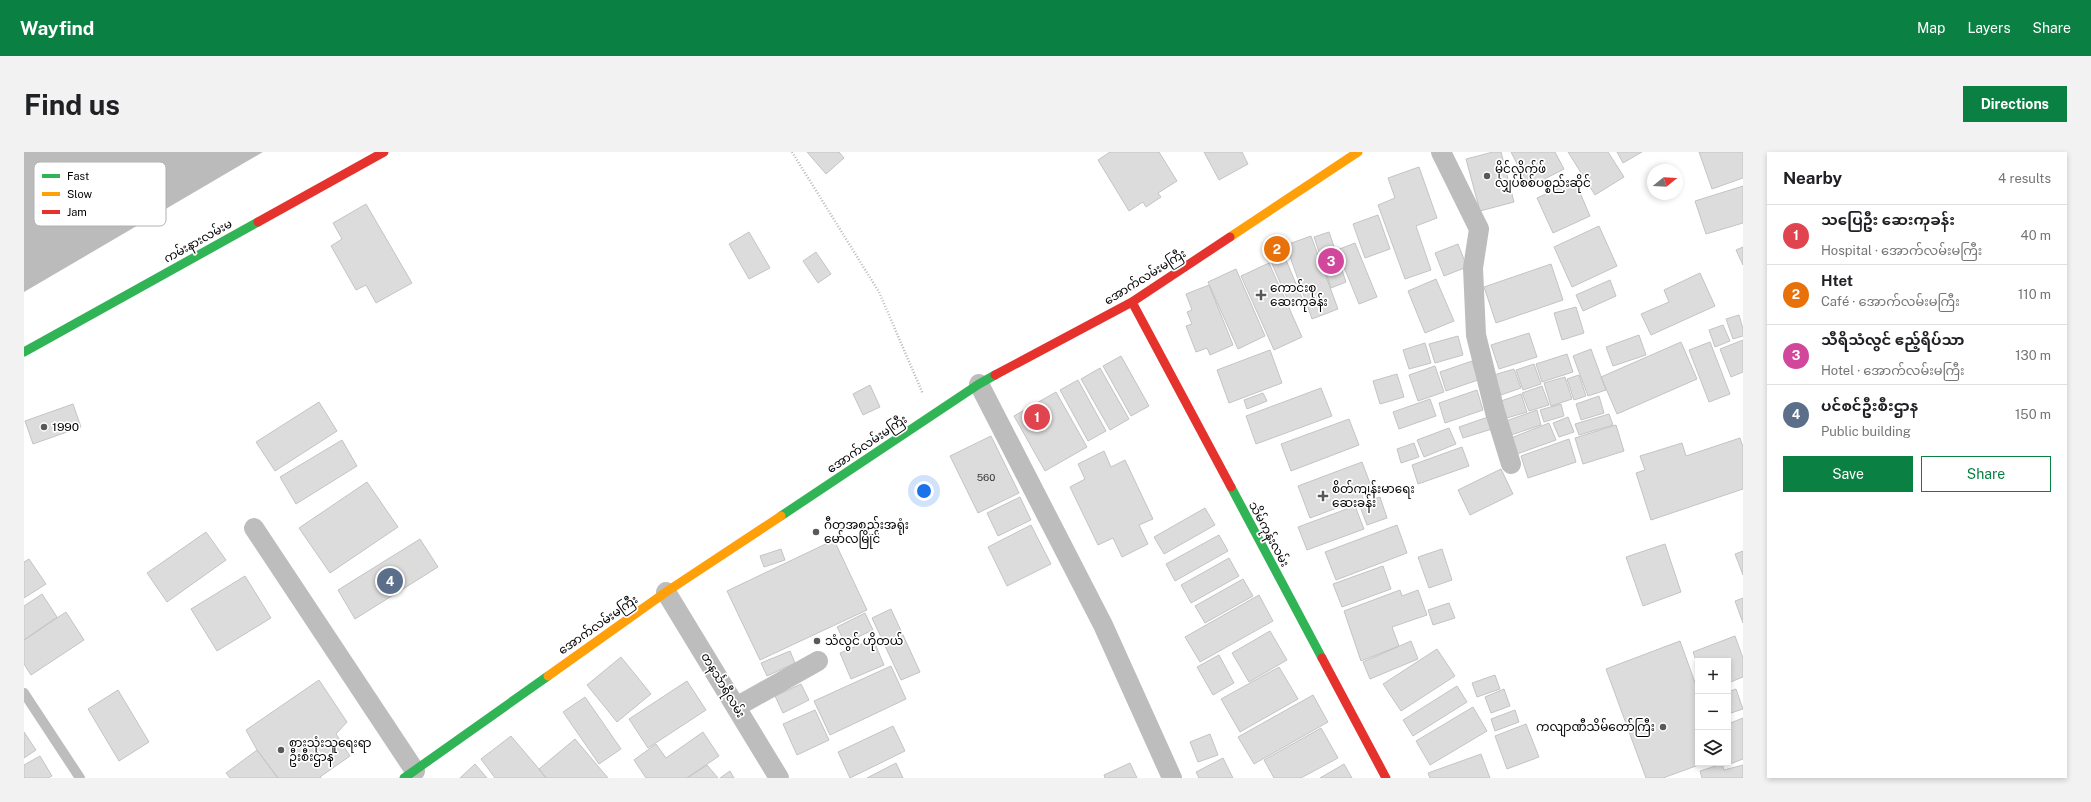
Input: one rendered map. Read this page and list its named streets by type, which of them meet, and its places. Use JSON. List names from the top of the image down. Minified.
{"streets":{"main road":["ကမ်းနားလမ်းမ","အောက်လမ်းမကြီး","သိမ်ကုန်းလမ်း"],"street":["တနင်္သာရီလမ်း"]},"crossings":[["အောက်လမ်းမကြီး","သိမ်ကုန်းလမ်း"],["အောက်လမ်းမကြီး","တနင်္သာရီလမ်း"]],"places":{"other":["မိုင်လိုက်ဖ် လျှပ်စစ်ပစ္စည်းဆိုင်","1990","ဂီတအစည်းအရုံး မော်လမြိုင်","သံလွင် ဟိုတယ်","ကလျာဏီသိမ်တော်ကြီး","စားသုံးသူရေးရာ ဦးစီးဌာန"],"health":["ကောင်းစု ဆေးကုခန်း","စိတ်ကျန်းမာရေး ဆေးခန်း"]},"house_numbers":["560"],"legend":["Fast","Slow","Jam"],"north":"right","page":{"header":"Wayfind","nav":["Map","Layers","Share"],"buttons":["Directions",["Save","Share"]],"title":"Find us","heading":["Nearby","4 results"],"list":[{"mark":"1","name":"သပြေဦး ဆေးကုခန်း","note":"Hospital · အောက်လမ်းမကြီး","value":"40 m"},{"mark":"2","name":"Htet","note":"Café · အောက်လမ်းမကြီး","value":"110 m"},{"mark":"3","name":"သီရိသံလွင် ဧည့်ရိပ်သာ","note":"Hotel · အောက်လမ်းမကြီး","value":"130 m"},{"mark":"4","name":"ပင်စင်ဦးစီးဌာန","note":"Public building","value":"150 m"}],"pins":["2","3","1","4"],"map_buttons":["+","−"]}}
